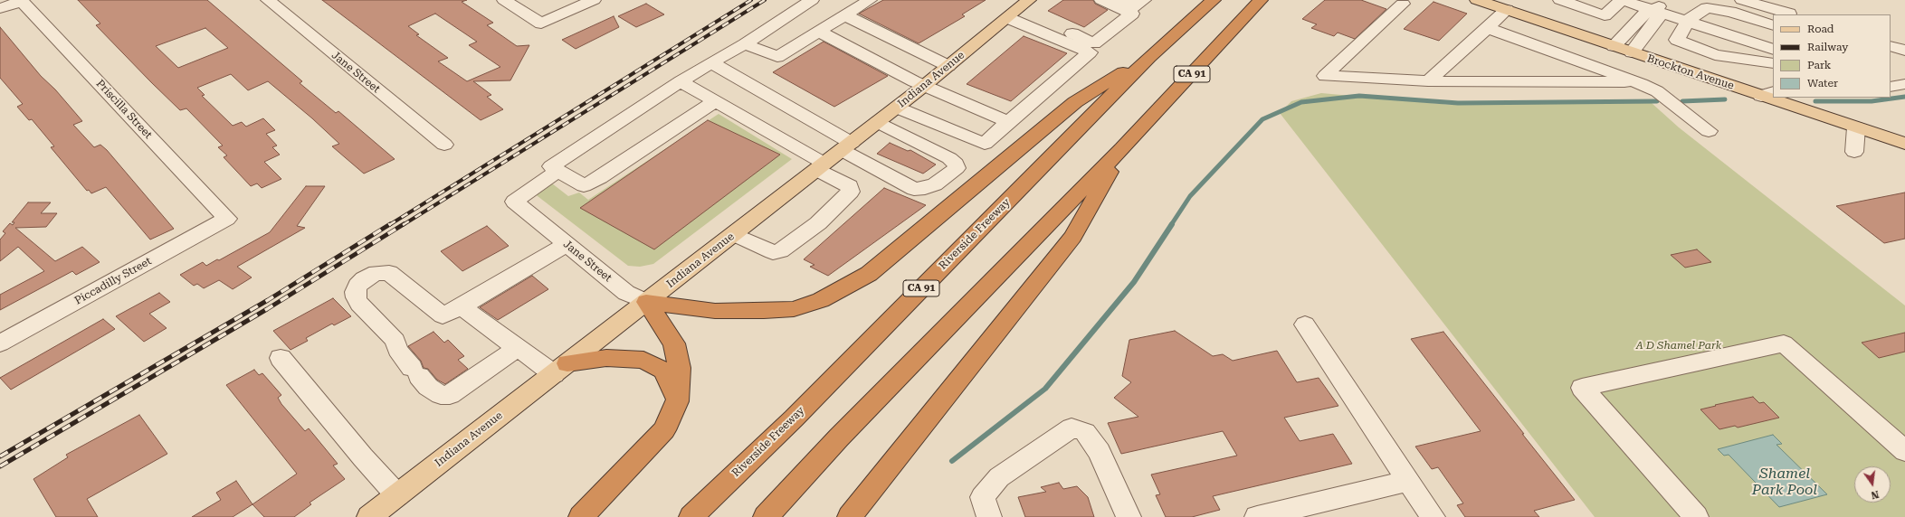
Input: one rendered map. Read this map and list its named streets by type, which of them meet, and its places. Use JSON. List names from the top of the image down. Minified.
{"streets":{"highway":["CA 91","Riverside Freeway"],"main road":["Brockton Avenue","Indiana Avenue"],"street":["Jane Street","Priscilla Street","Piccadilly Street"]},"crossings":[["Jane Street","Indiana Avenue"],["Priscilla Street","Piccadilly Street"]],"water":["Shamel Park Pool"],"parks":["A D Shamel Park"],"legend":["Road","Railway","Park","Water"],"north":"bottom"}
